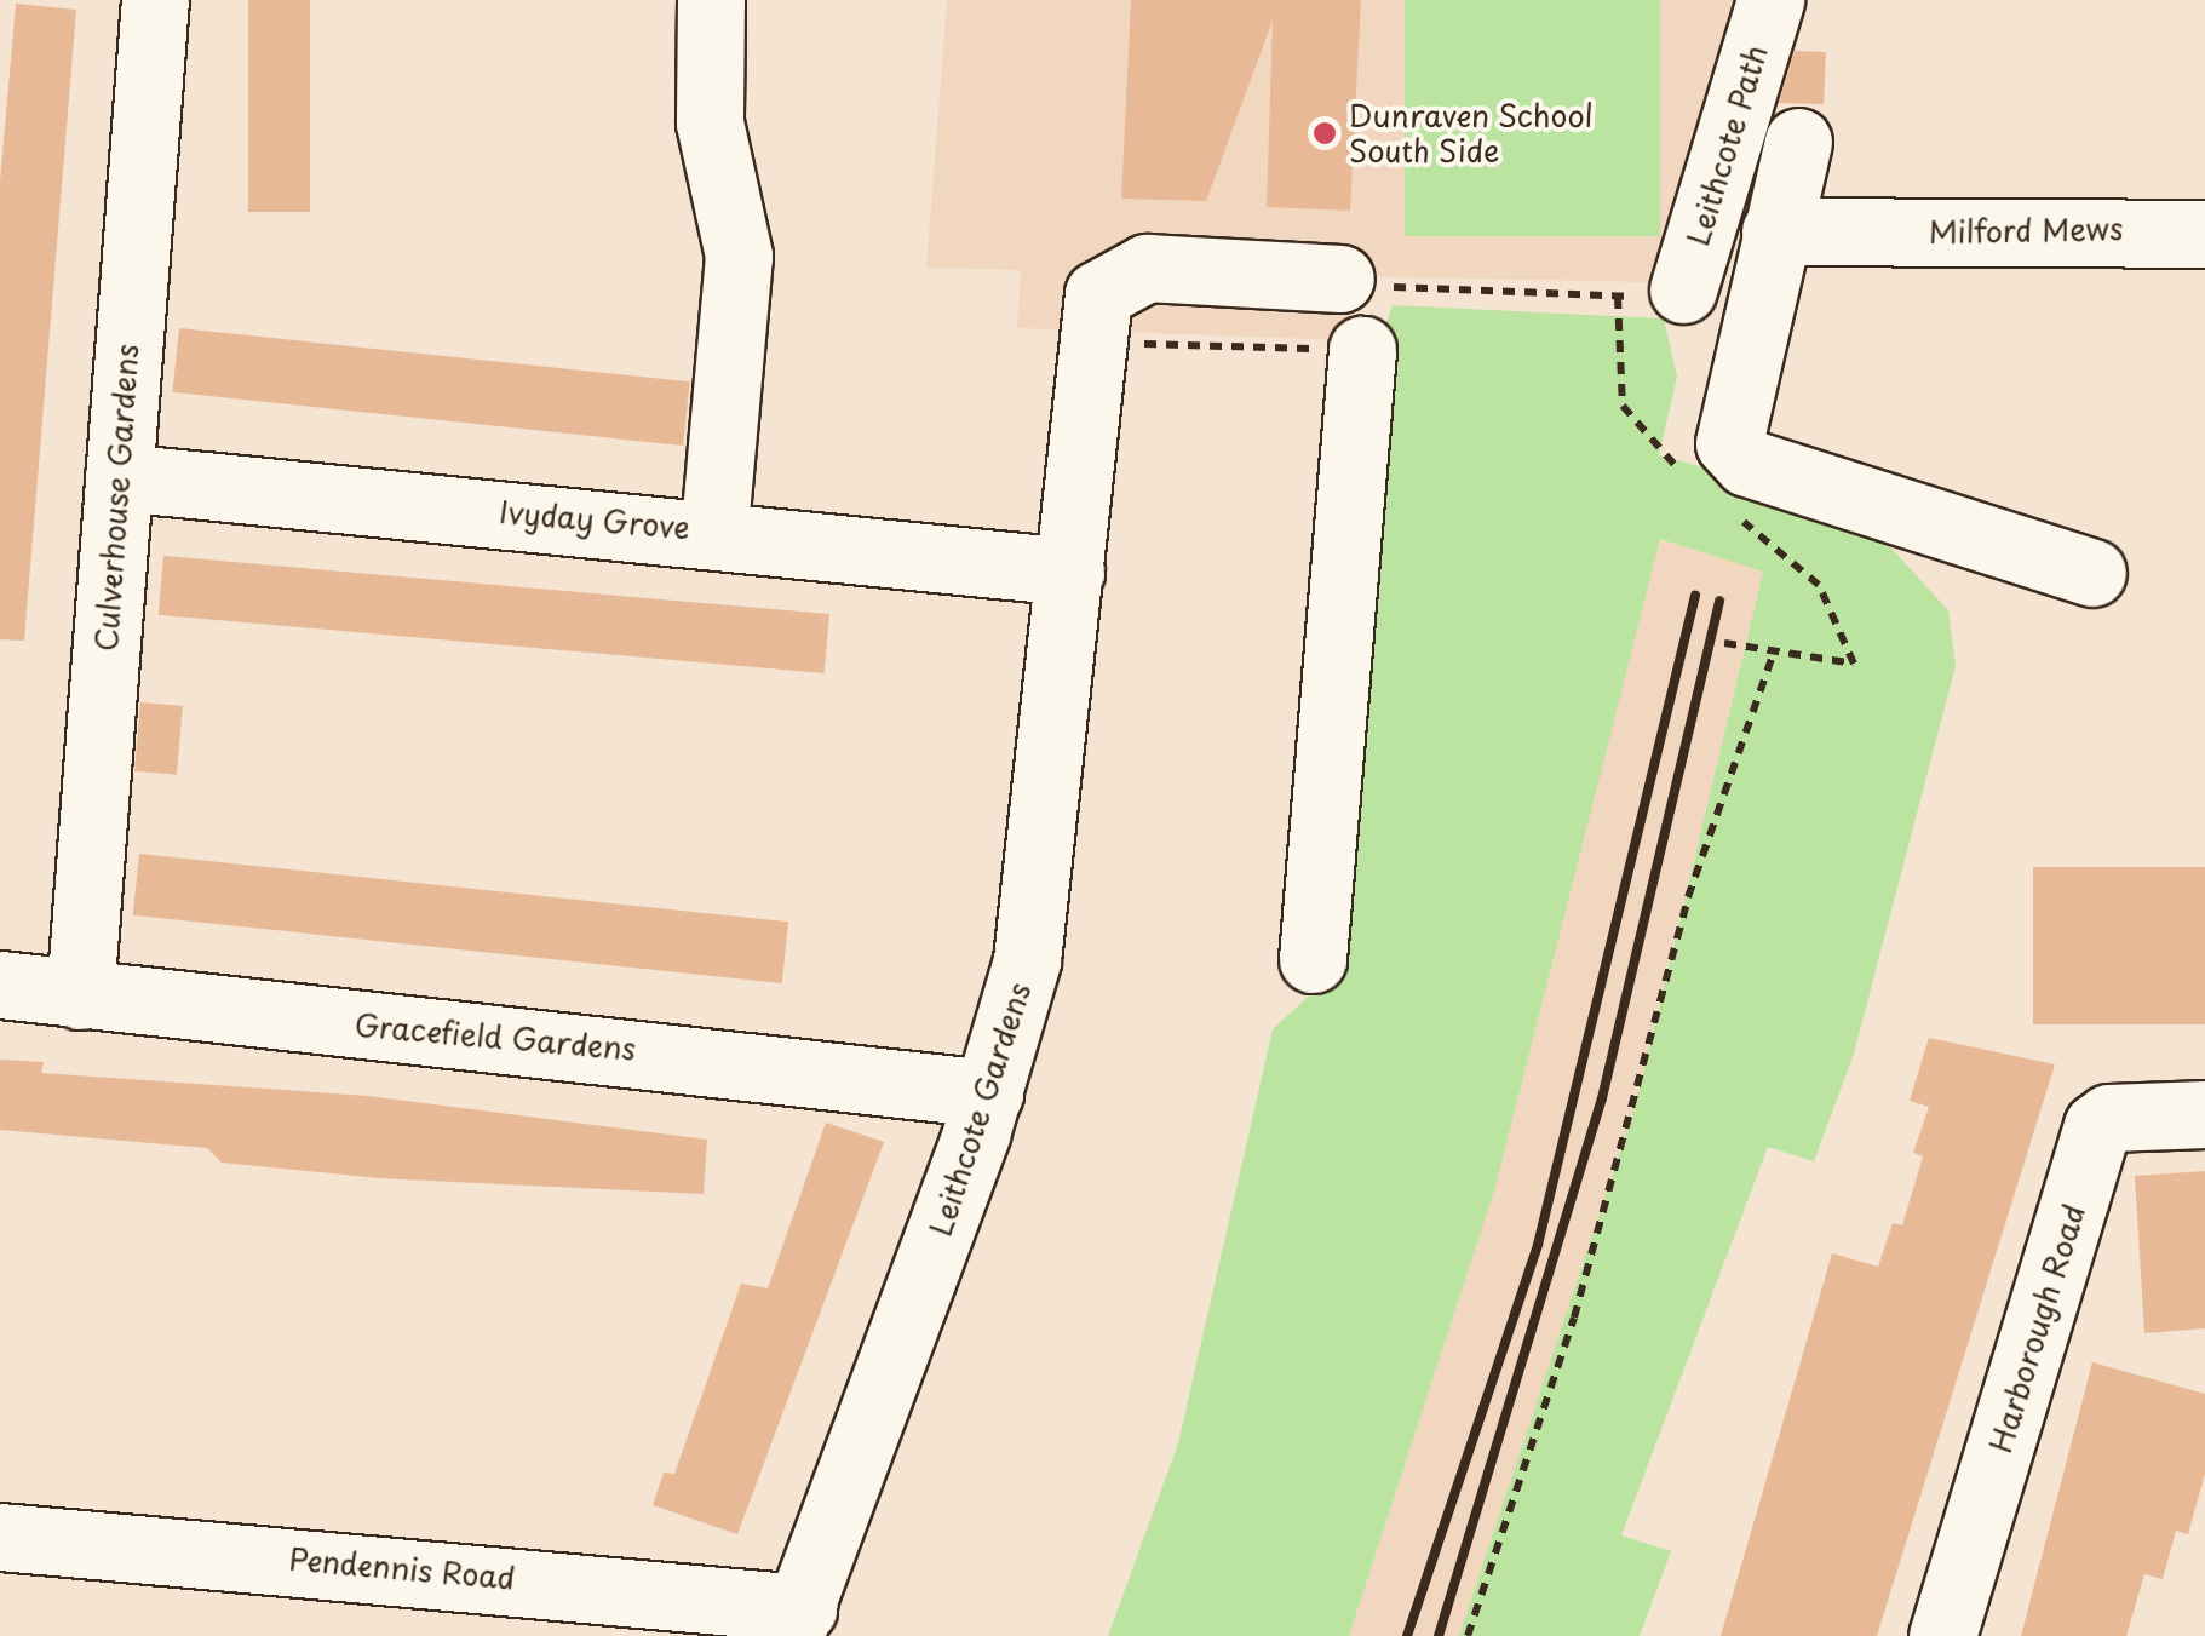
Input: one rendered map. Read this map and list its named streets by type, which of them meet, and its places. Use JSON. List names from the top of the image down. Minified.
{"streets":{"street":["Leithcote Path","Milford Mews","Culverhouse Gardens","Ivyday Grove","Gracefield Gardens","Leithcote Gardens","Harborough Road","Pendennis Road"]},"crossings":[["Culverhouse Gardens","Ivyday Grove"],["Culverhouse Gardens","Gracefield Gardens"],["Ivyday Grove","Leithcote Gardens"],["Gracefield Gardens","Leithcote Gardens"],["Leithcote Gardens","Pendennis Road"]],"places":["Dunraven School South Side"]}
